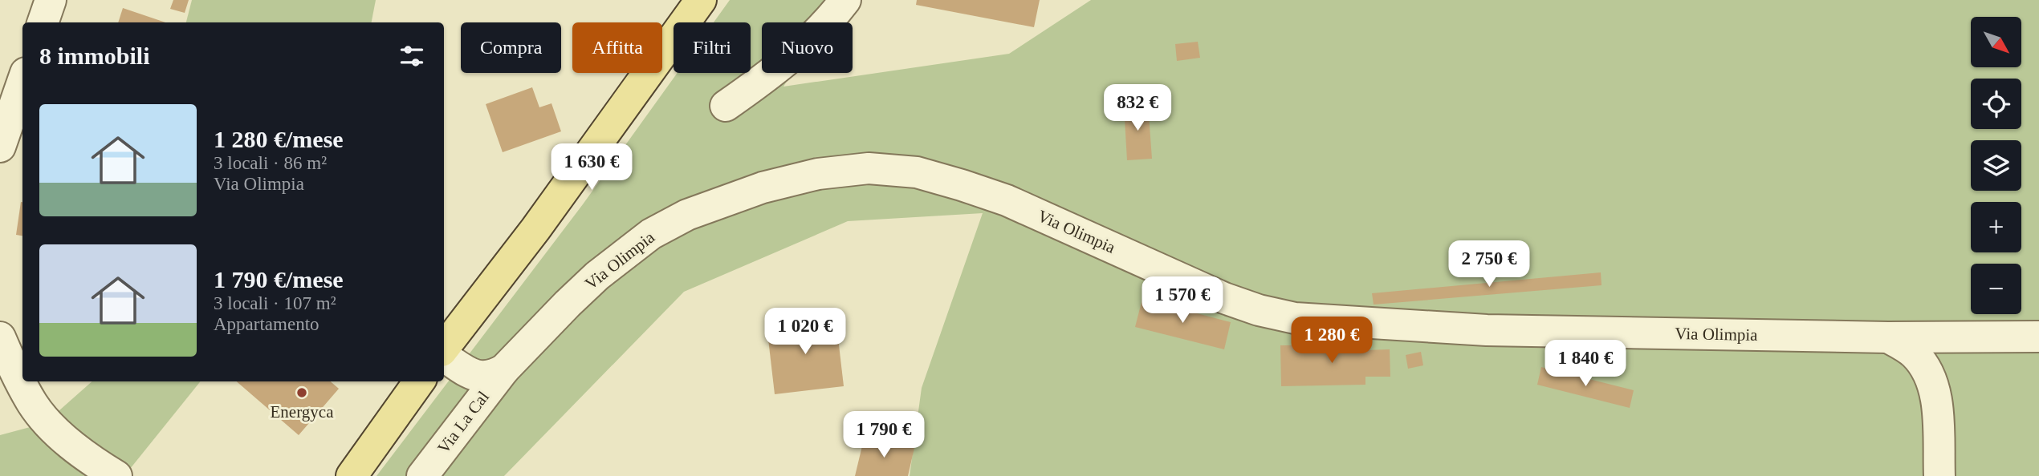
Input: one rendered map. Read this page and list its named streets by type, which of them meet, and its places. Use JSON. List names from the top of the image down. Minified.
{"streets":{"street":["Via Olimpia","Via La Cal"]},"crossings":[["Via Olimpia","Via La Cal"]],"places":["Energyca"],"north":"bottom right","page":{"map_buttons":["+","−"],"chip":["Compra","Affitta","Filtri","Nuovo"],"heading":"8 immobili","price":["832 €","1 630 €","2 750 €","1 570 €","1 020 €","1 280 €","1 840 €","1 790 €"],"list":[{"name":"1 280 €/mese","note":"3 locali · 86 m² · Via Olimpia"},{"name":"1 790 €/mese","note":"3 locali · 107 m² · Appartamento"}]}}
